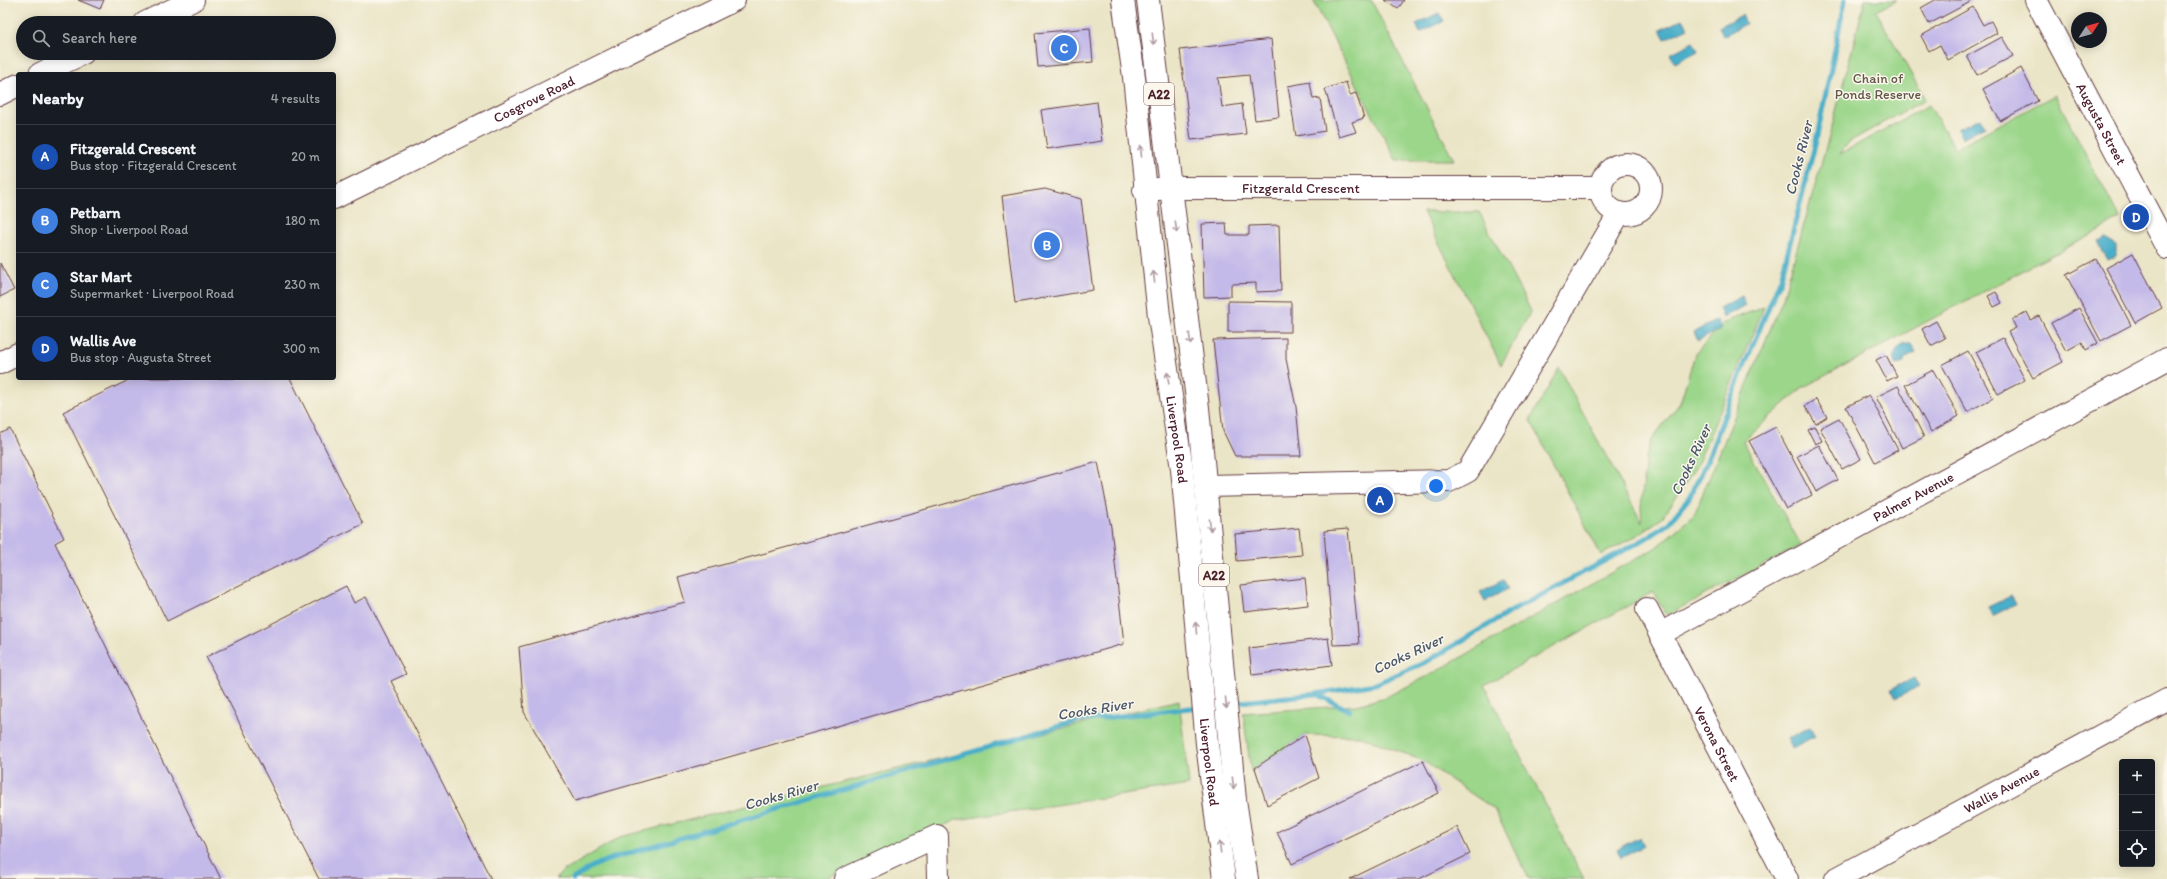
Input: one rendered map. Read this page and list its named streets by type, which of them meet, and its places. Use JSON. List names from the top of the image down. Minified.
{"streets":{"main road":["A22","Cosgrove Road","Augusta Street","Fitzgerald Crescent","Liverpool Road","Palmer Avenue","Verona Street","Wallis Avenue"]},"crossings":[["Fitzgerald Crescent","Liverpool Road"],["Palmer Avenue","Verona Street"]],"water":["Cooks River"],"parks":["Chain of Ponds Reserve"],"north":"top right","page":{"search":"Search here","pins":["C","D","B","A"],"heading":["Nearby","4 results"],"list":[{"mark":"A","name":"Fitzgerald Crescent","note":"Bus stop · Fitzgerald Crescent","value":"20 m"},{"mark":"B","name":"Petbarn","note":"Shop · Liverpool Road","value":"180 m"},{"mark":"C","name":"Star Mart","note":"Supermarket · Liverpool Road","value":"230 m"},{"mark":"D","name":"Wallis Ave","note":"Bus stop · Augusta Street","value":"300 m"}],"map_buttons":["+","−"]}}
